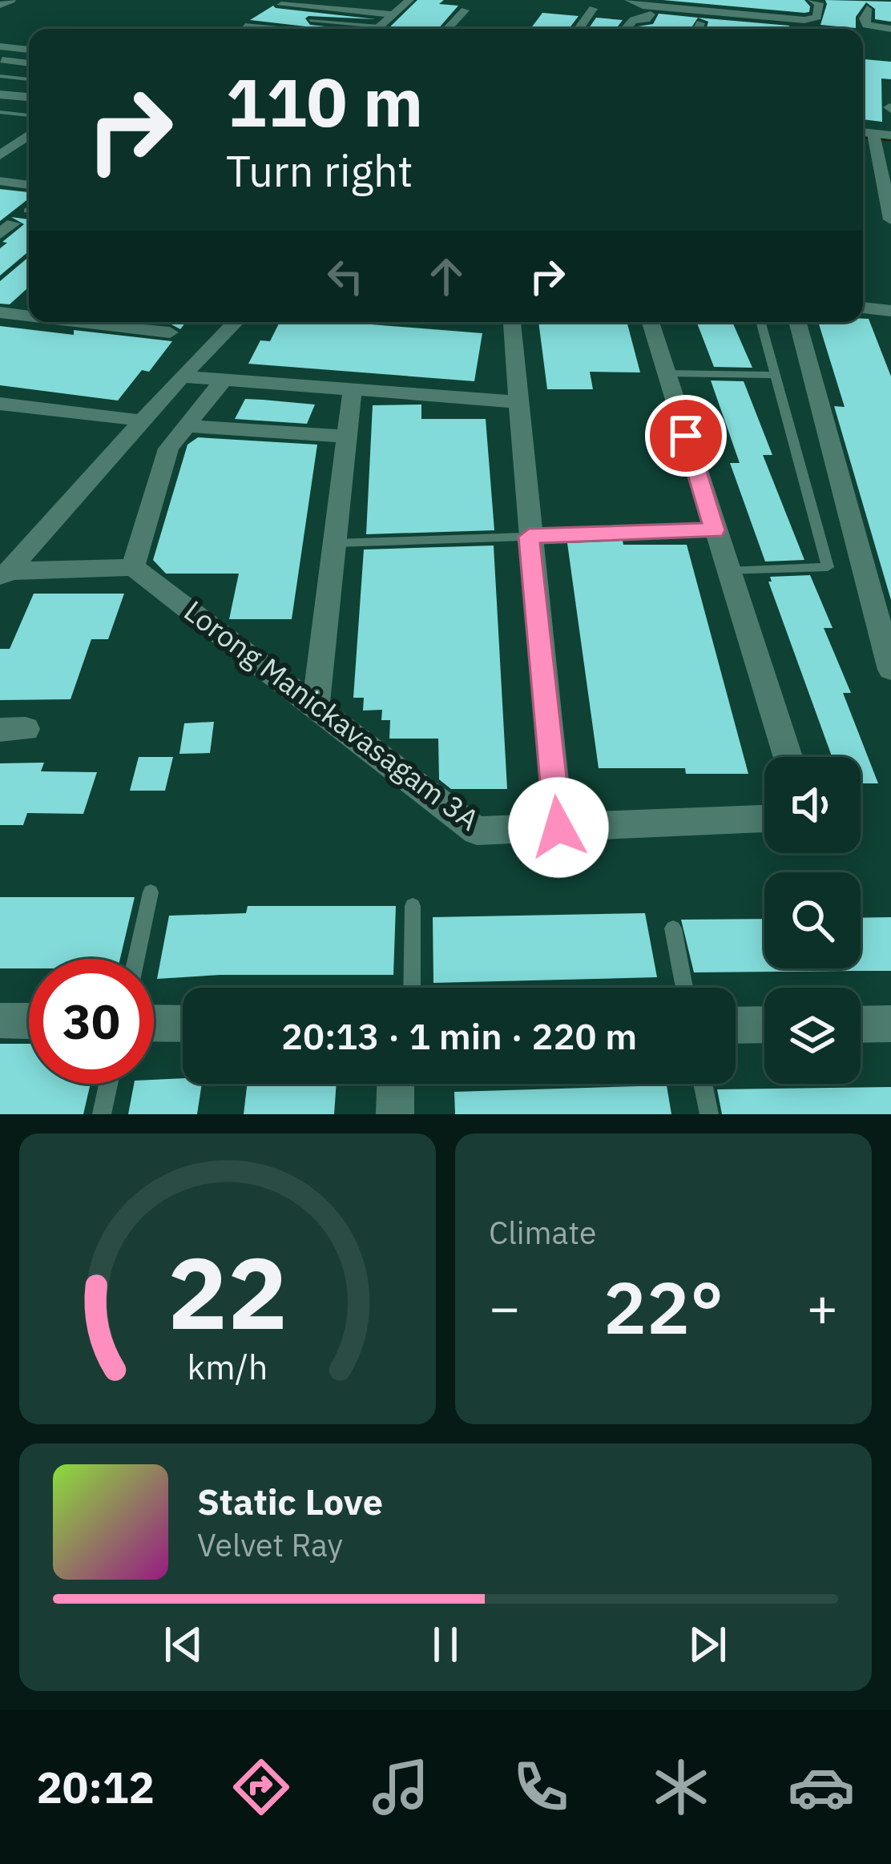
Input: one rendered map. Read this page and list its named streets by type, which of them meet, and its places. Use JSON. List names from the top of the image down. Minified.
{"streets":{"street":["Lorong Manickavasagam 3A"]},"page":{"turn":["110 m","Turn right"],"limit":"30","trip":"20:13 · 1 min · 220 m","tile":"Climate","heat":["−","22°","+"],"song":["Static Love","Velvet Ray"],"tabs":"20:12","gauge":["22","km/h"]}}
